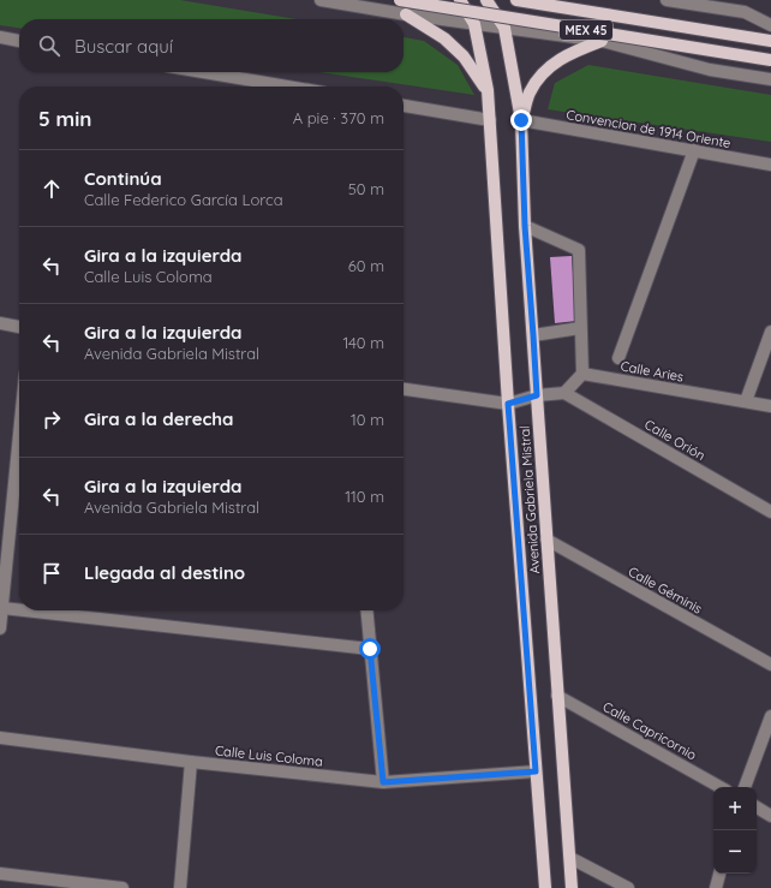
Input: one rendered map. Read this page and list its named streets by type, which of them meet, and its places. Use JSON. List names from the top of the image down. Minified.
{"streets":{"main road":["MEX 45","Avenida Gabriela Mistral"],"street":["Convencion de 1914 Oriente","Calle Aries","Calle Orión","Calle Géminis","Calle Capricornio","Calle Luis Coloma"]},"crossings":[["Convencion de 1914 Oriente","Avenida Gabriela Mistral"],["Avenida Gabriela Mistral","Calle Géminis"],["Avenida Gabriela Mistral","Calle Capricornio"],["Avenida Gabriela Mistral","Calle Luis Coloma"]],"page":{"search":"Buscar aquí","heading":["5 min","A pie · 370 m"],"list":[["Continúa","Calle Federico García Lorca","50 m"],["Gira a la izquierda","Calle Luis Coloma","60 m"],["Gira a la izquierda","Avenida Gabriela Mistral","140 m"],["Gira a la derecha","10 m"],["Gira a la izquierda","Avenida Gabriela Mistral","110 m"],"Llegada al destino"],"map_buttons":["+","−"]}}
